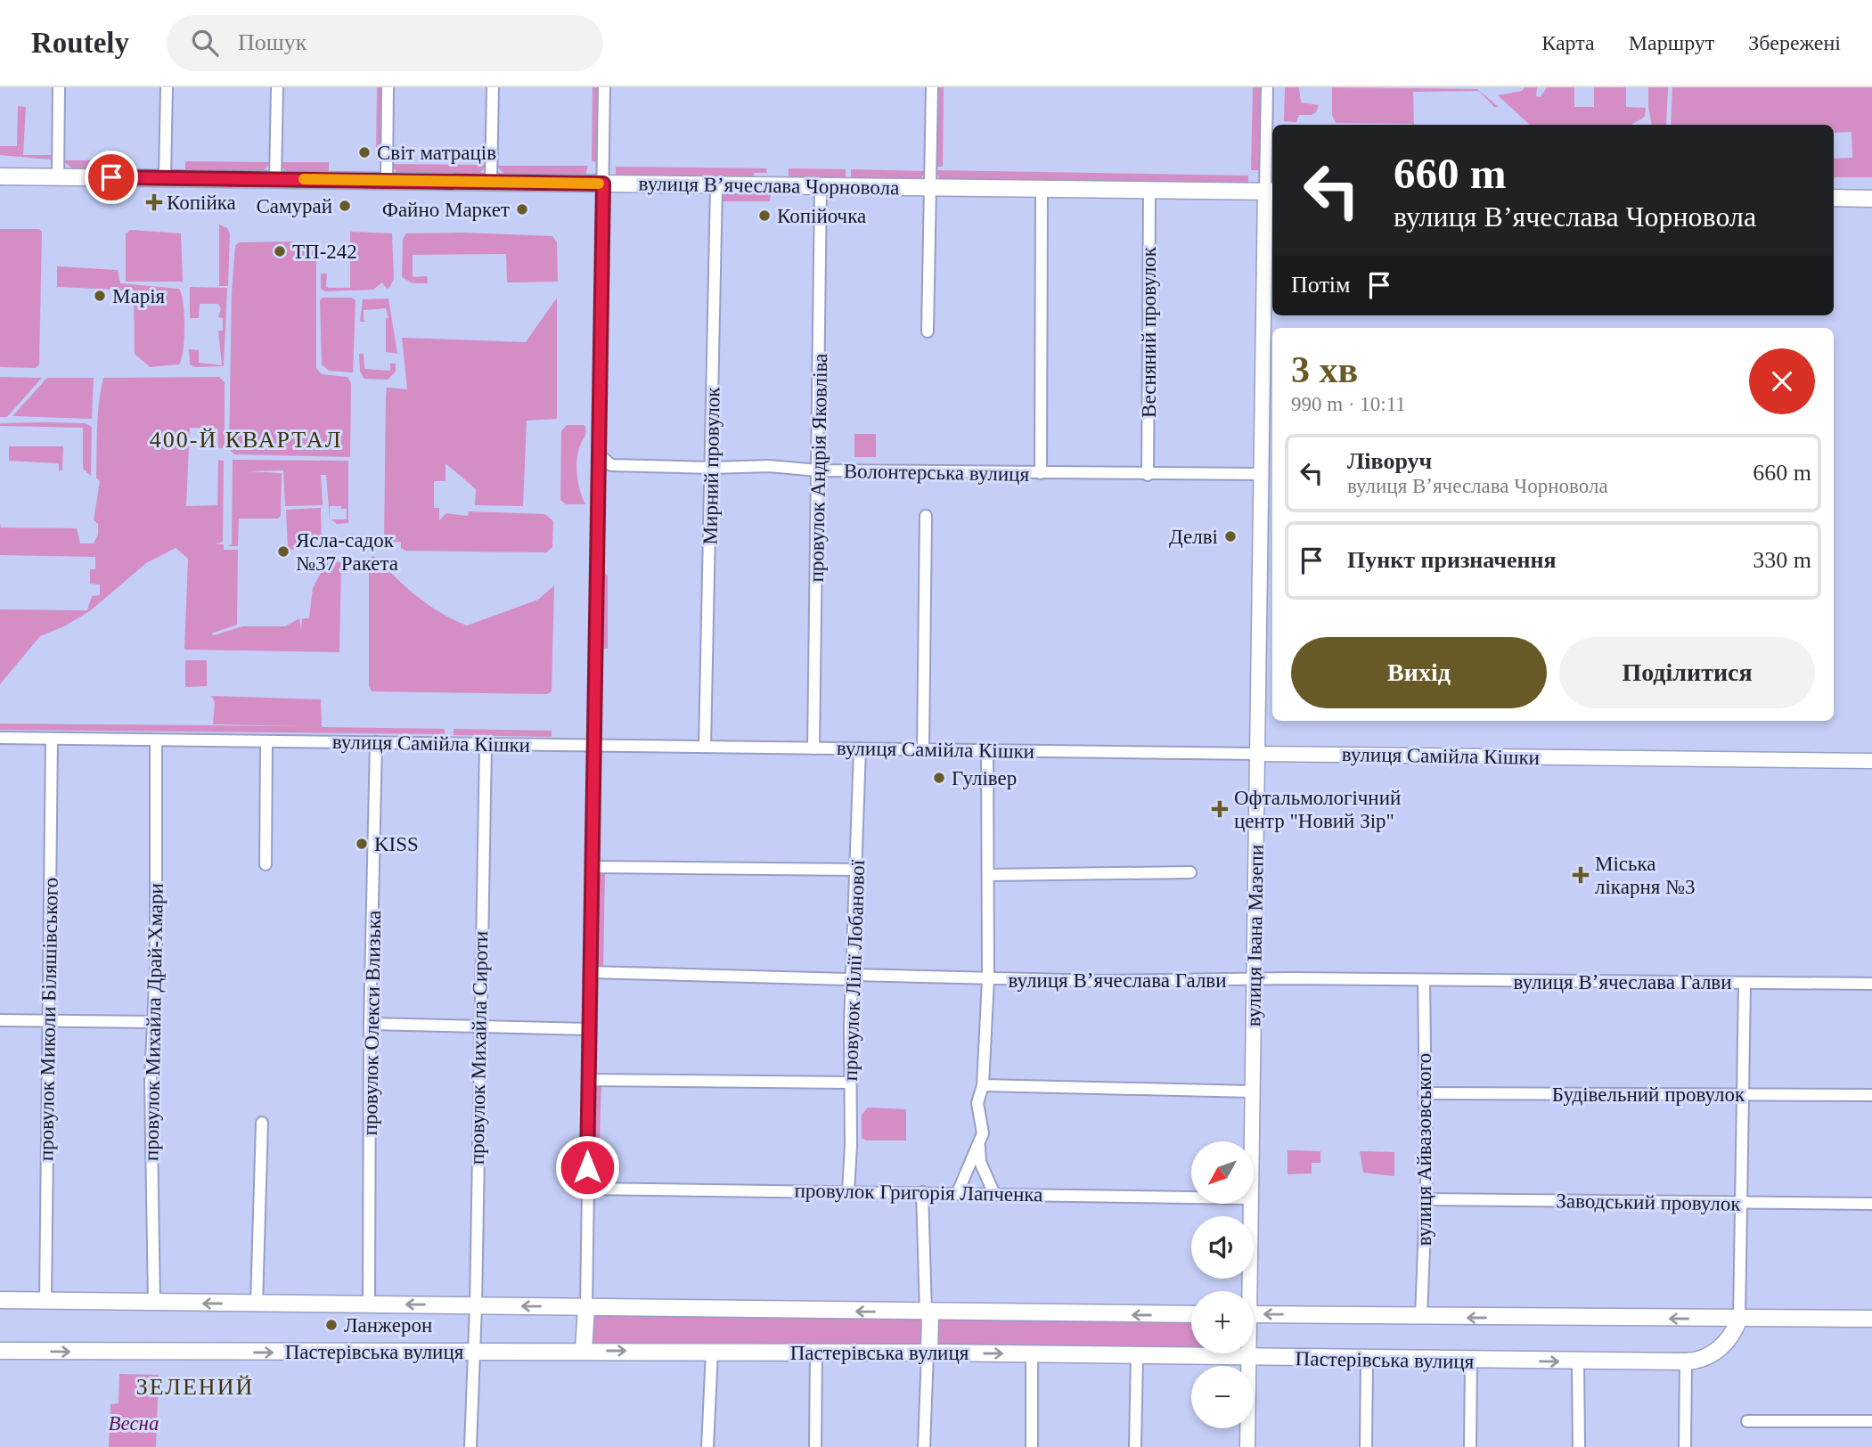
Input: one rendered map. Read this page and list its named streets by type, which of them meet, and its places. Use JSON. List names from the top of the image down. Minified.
{"streets":{"main road":["вулиця Вʼячеслава Чорновола","Пастерівська вулиця"],"street":["Весняний провулок","Мирний провулок","провулок Андрія Яковліва","Волонтерська вулиця","вулиця Самійла Кішки","вулиця Івана Мазепи","провулок Лілії Лобанової","вулиця Вʼячеслава Галви","провулок Миколи Біляшівського","провулок Михайла Драй-Хмари","провулок Олекси Влизька","провулок Михайла Сироти","Будівельний провулок","вулиця Айвазовського","провулок Григорія Лапченка","Заводський провулок"]},"crossings":[["вулиця Вʼячеслава Чорновола","Весняний провулок"],["вулиця Вʼячеслава Чорновола","Мирний провулок"],["вулиця Вʼячеслава Чорновола","провулок Андрія Яковліва"],["вулиця Вʼячеслава Чорновола","вулиця Івана Мазепи"],["Весняний провулок","Волонтерська вулиця"],["Мирний провулок","Волонтерська вулиця"],["Мирний провулок","вулиця Самійла Кішки"],["провулок Андрія Яковліва","Волонтерська вулиця"],["провулок Андрія Яковліва","вулиця Самійла Кішки"],["Волонтерська вулиця","вулиця Івана Мазепи"],["вулиця Самійла Кішки","вулиця Івана Мазепи"],["вулиця Самійла Кішки","провулок Лілії Лобанової"],["вулиця Самійла Кішки","провулок Миколи Біляшівського"],["вулиця Самійла Кішки","провулок Михайла Драй-Хмари"],["вулиця Самійла Кішки","провулок Олекси Влизька"],["вулиця Самійла Кішки","провулок Михайла Сироти"],["вулиця Івана Мазепи","вулиця Вʼячеслава Галви"],["вулиця Івана Мазепи","Пастерівська вулиця"],["провулок Лілії Лобанової","вулиця Вʼячеслава Галви"],["провулок Лілії Лобанової","провулок Григорія Лапченка"],["вулиця Вʼячеслава Галви","вулиця Айвазовського"],["провулок Миколи Біляшівського","Пастерівська вулиця"],["провулок Михайла Драй-Хмари","Пастерівська вулиця"],["провулок Олекси Влизька","Пастерівська вулиця"],["провулок Михайла Сироти","Пастерівська вулиця"],["Будівельний провулок","вулиця Айвазовського"],["вулиця Айвазовського","Заводський провулок"]],"districts":["400-Й КВАРТАЛ","ЗЕЛЕНИЙ"],"parks":["Весна"],"places":{"other":["Світ матраців","Самурай","Файно Маркет","Копійочка","ТП-242","Марія","Делві","Ясла-садок №37 Ракета","Гулівер","KISS","Ланжерон"],"health":["Копійка","Офтальмологічний центр \"Новий Зір\"","Міська лікарня №3"]},"north":"bottom left","page":{"header":"Routely","search":"Пошук","nav":["Карта","Маршрут","Збережені"],"turn":["660 m","вулиця Вʼячеслава Чорновола"],"then":"Потім","heading":["3 хв","990 m · 10:11"],"list":[{"name":"Ліворуч","note":"вулиця Вʼячеслава Чорновола","value":"660 m"},{"name":"Пункт призначення","value":"330 m"}],"buttons":["Вихід","Поділитися"],"map_buttons":["+","−"]}}
